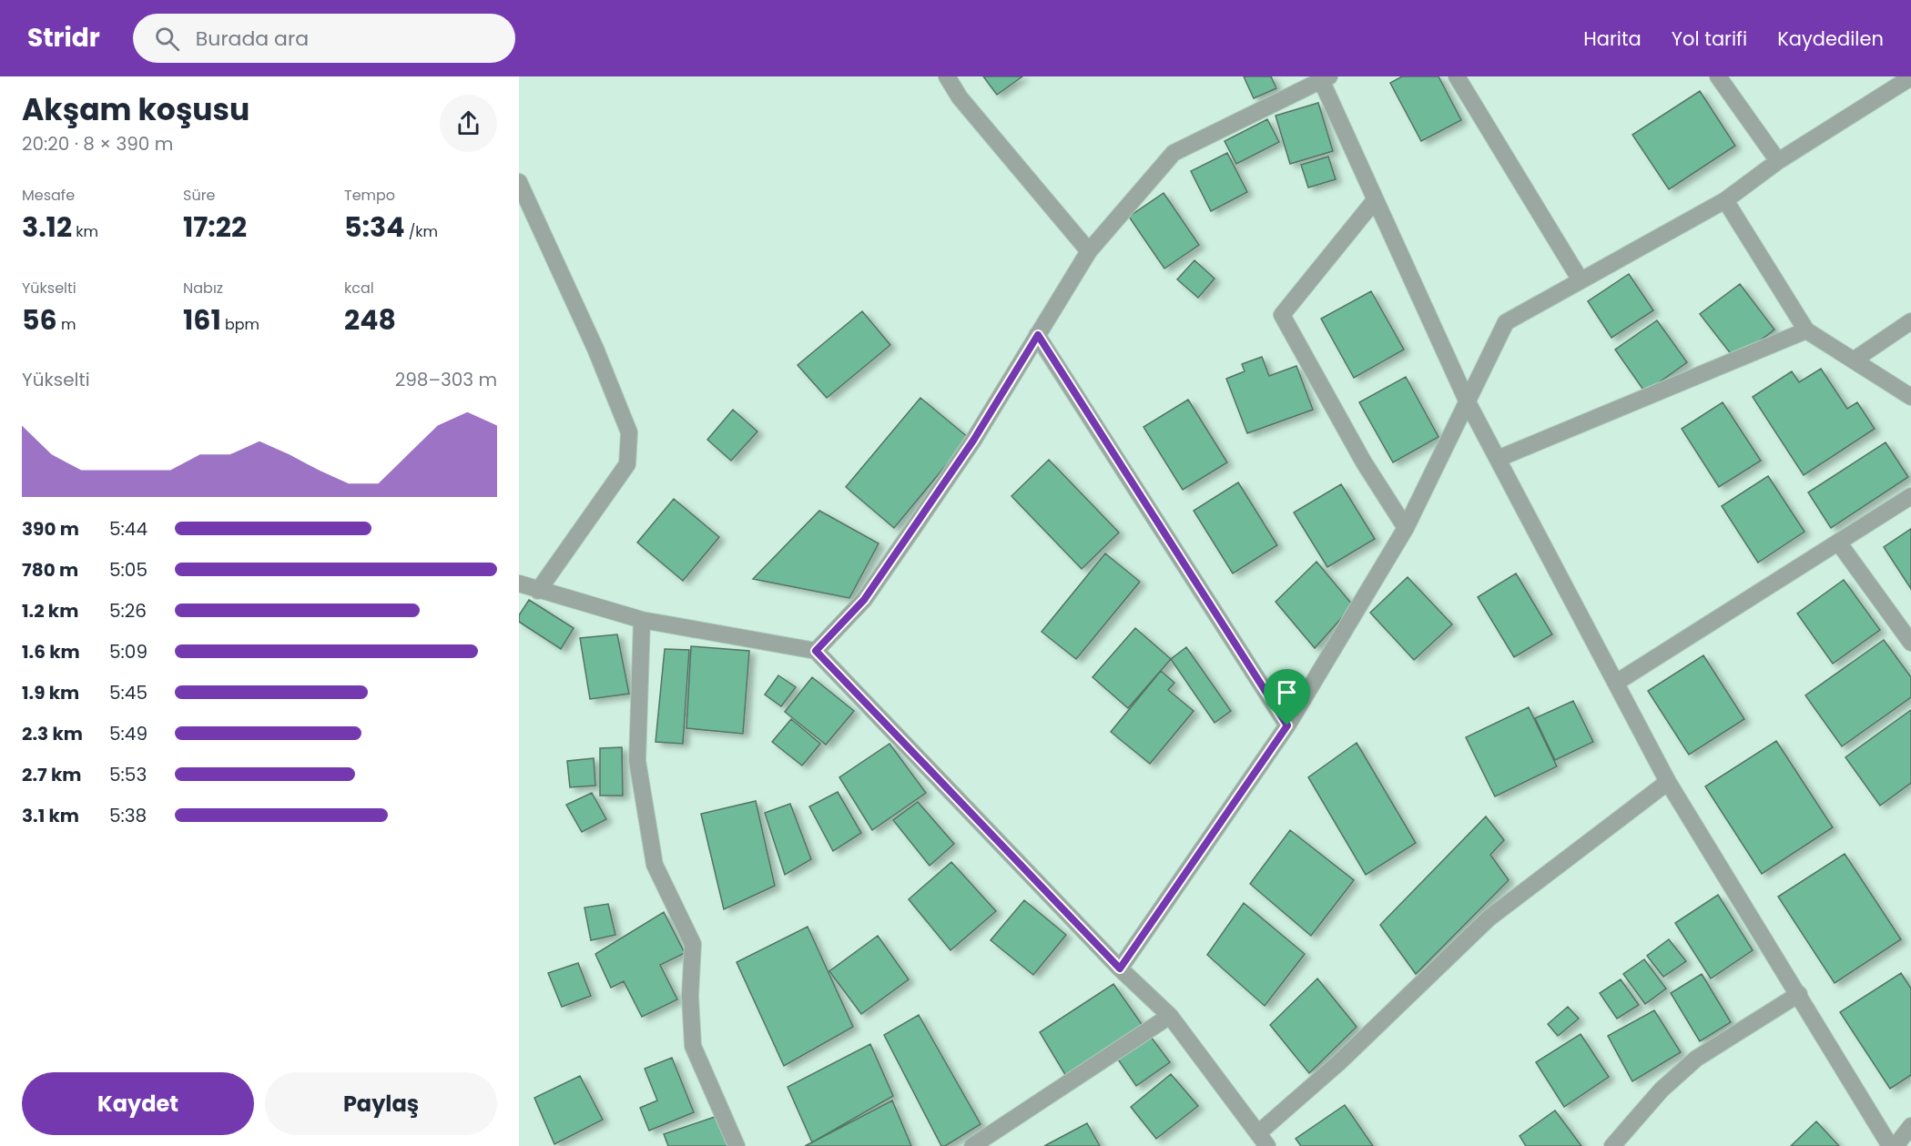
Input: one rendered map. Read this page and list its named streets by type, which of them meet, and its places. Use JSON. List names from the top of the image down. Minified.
{"page":{"header":"Stridr","search":"Burada ara","nav":["Harita","Yol tarifi","Kaydedilen"],"heading":["Akşam koşusu","20:20 · 8 × 390 m"],"stats":[["Mesafe","3.12 km"],["Süre","17:22"],["Tempo","5:34 /km"],["Yükselti","56 m"],["Nabız","161 bpm"],["kcal","248"]],"chart":["Yükselti","298–303 m"],"list":[{"name":"390 m","note":"5:44"},{"name":"780 m","note":"5:05"},{"name":"1.2 km","note":"5:26"},{"name":"1.6 km","note":"5:09"},{"name":"1.9 km","note":"5:45"},{"name":"2.3 km","note":"5:49"},{"name":"2.7 km","note":"5:53"},{"name":"3.1 km","note":"5:38"}],"buttons":["Kaydet","Paylaş"]}}
